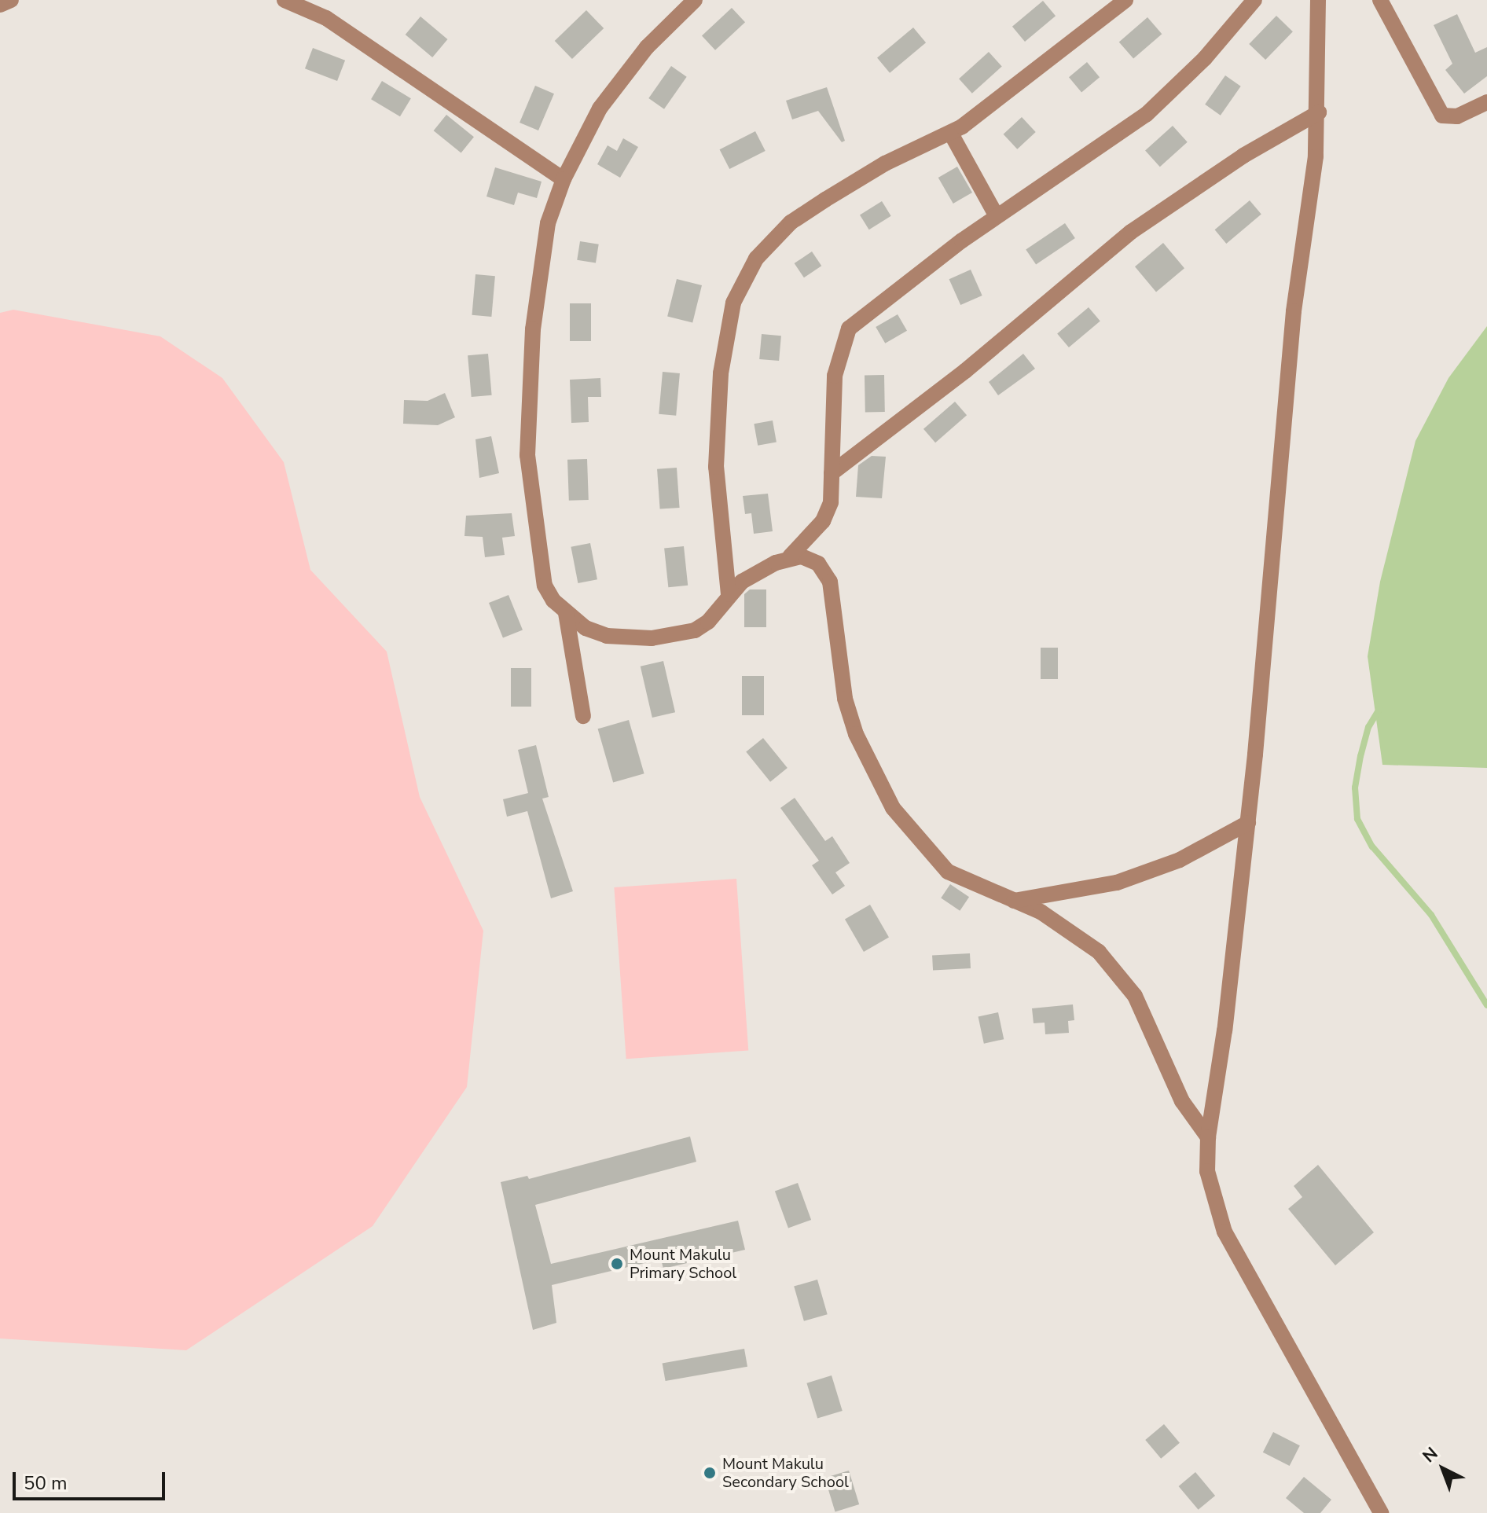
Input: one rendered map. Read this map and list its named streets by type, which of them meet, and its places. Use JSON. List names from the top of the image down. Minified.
{"places":["Mount Makulu Primary School","Mount Makulu Secondary School"],"scale_bar":"50 m","north":"top left"}
